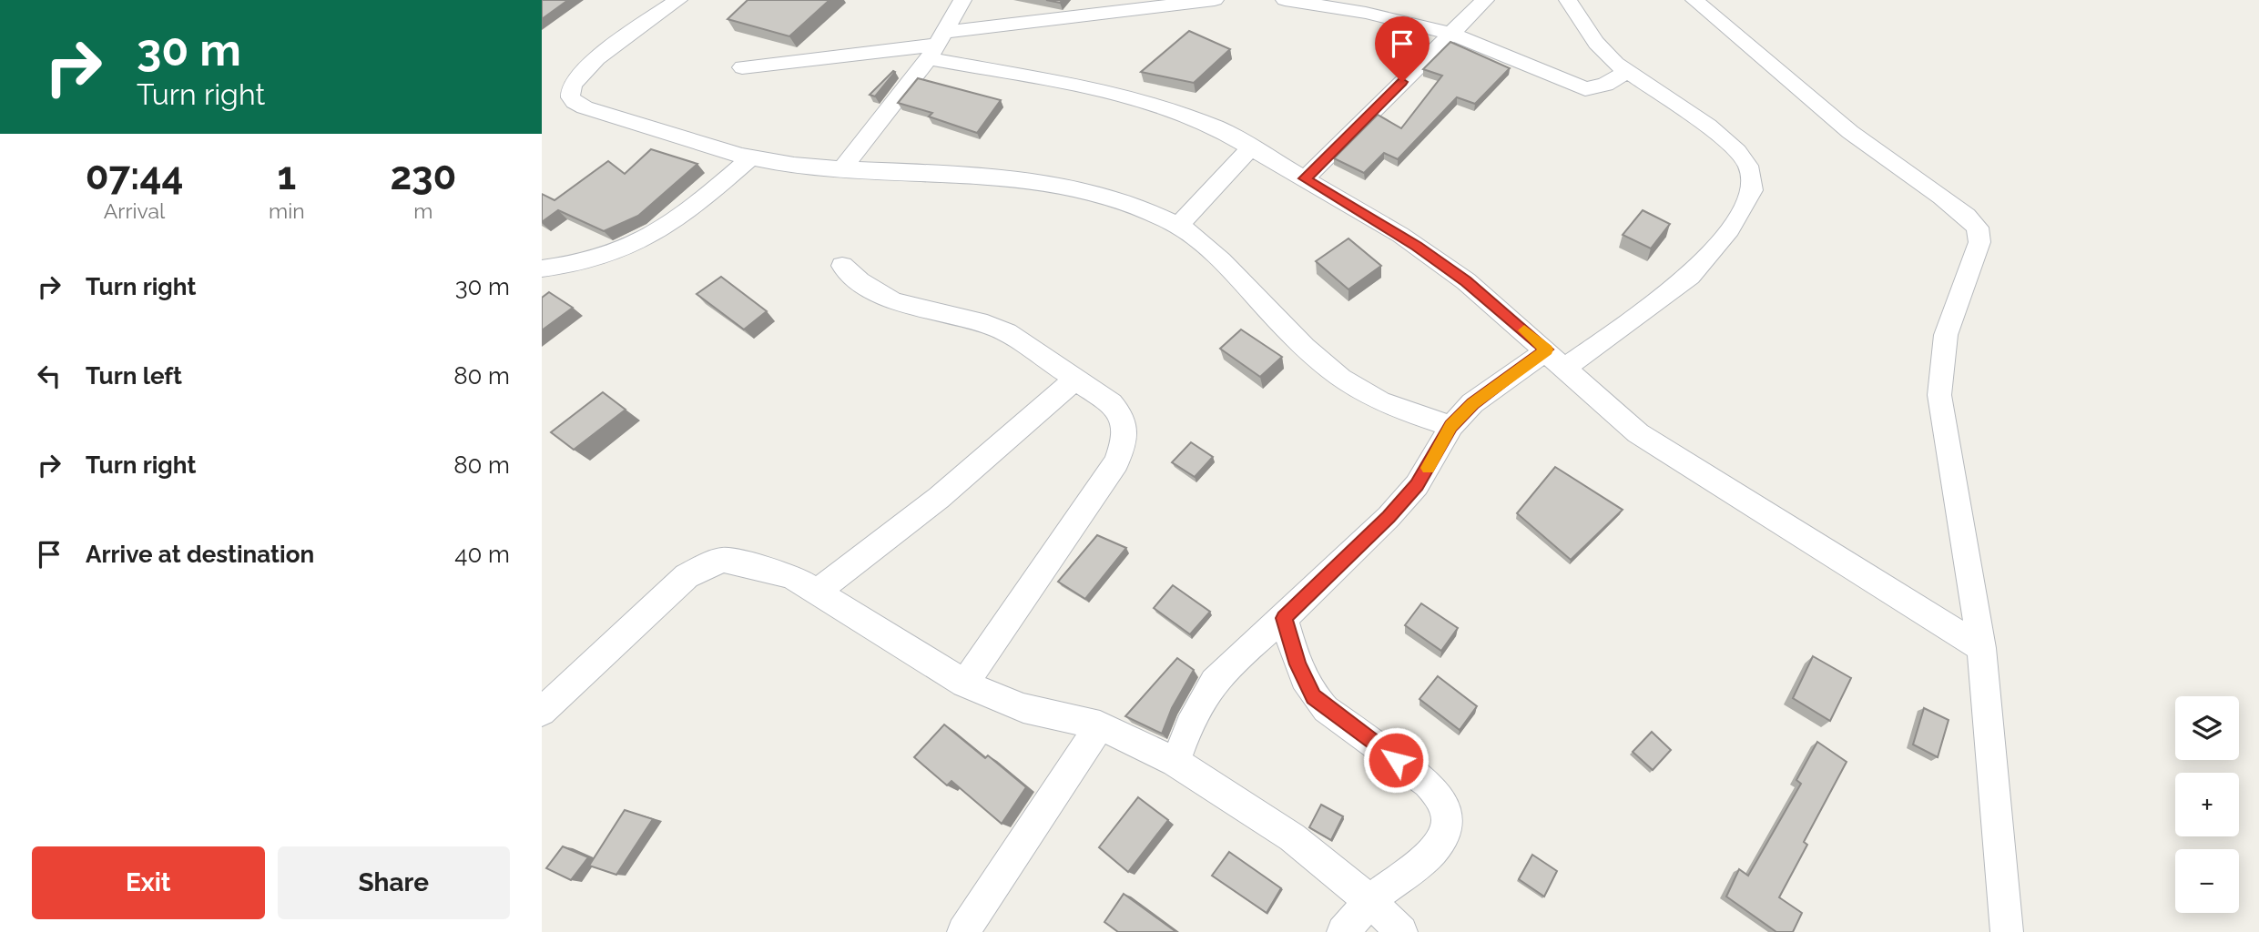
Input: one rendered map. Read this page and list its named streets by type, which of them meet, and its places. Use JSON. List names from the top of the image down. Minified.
{"page":{"turn":["30 m","Turn right"],"eta":["07:44","Arrival","1","min","230","m"],"list":[{"name":"Turn right","value":"30 m"},{"name":"Turn left","value":"80 m"},{"name":"Turn right","value":"80 m"},{"name":"Arrive at destination","value":"40 m"}],"map_buttons":["+","−"],"buttons":["Exit","Share"]}}
